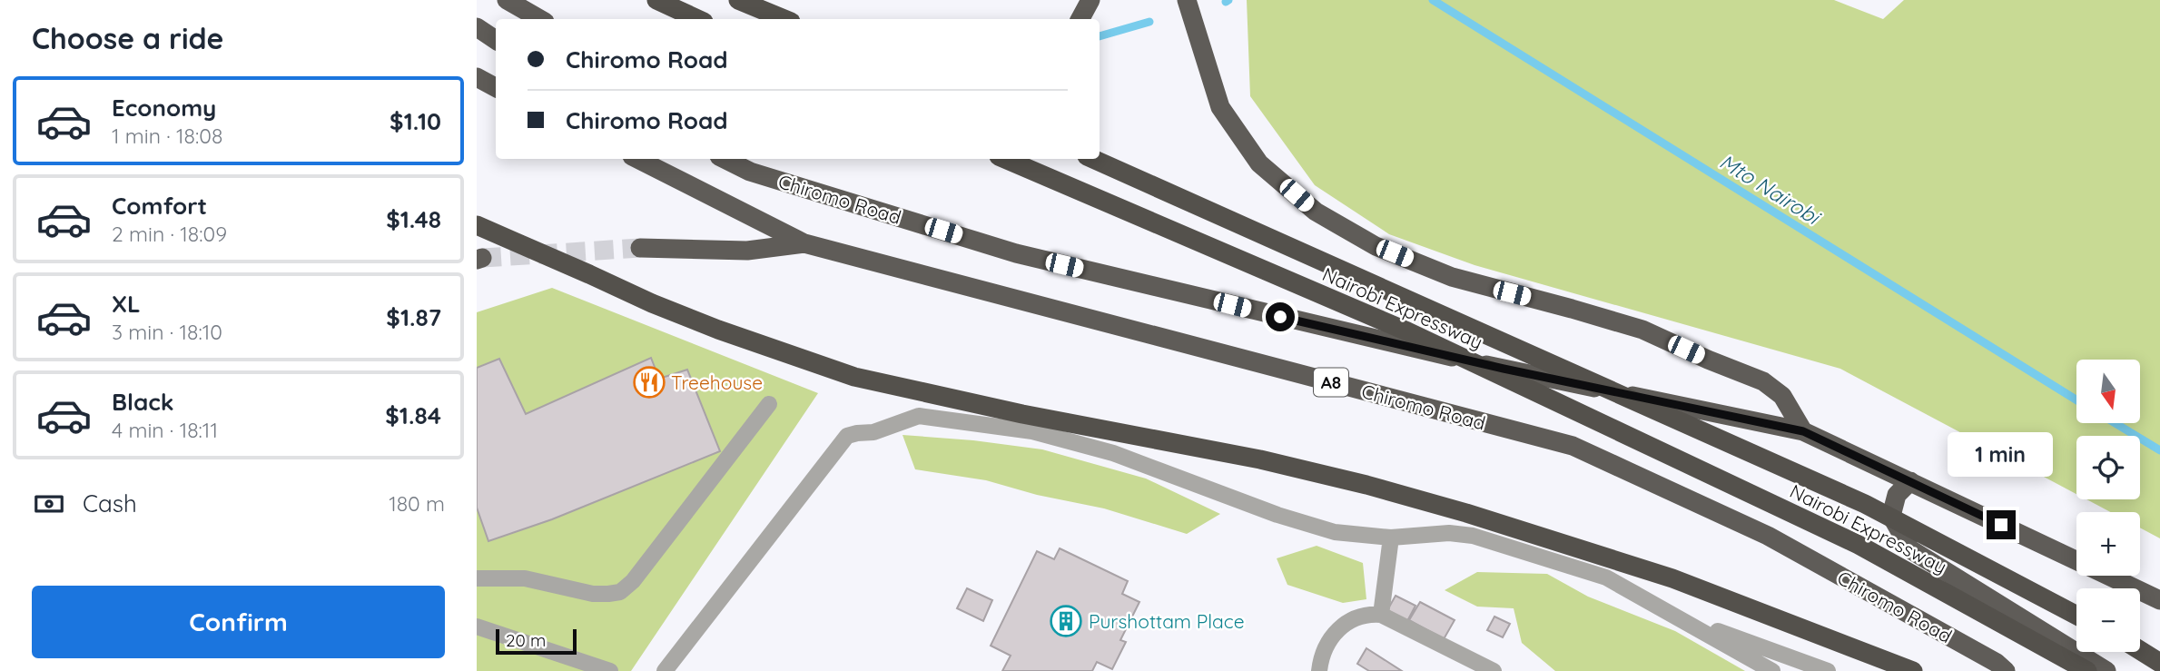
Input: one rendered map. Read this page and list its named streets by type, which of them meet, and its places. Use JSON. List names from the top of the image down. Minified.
{"streets":{"highway":["Chiromo Road","Nairobi Expressway","A8"]},"water":["Mto Nairobi"],"places":{"restaurant":["Treehouse"],"building":["Purshottam Place"]},"scale_bar":"20 m","north":"bottom","page":{"heading":"Choose a ride","banner":["Chiromo Road","Chiromo Road"],"list":[{"name":"Economy","note":"1 min · 18:08","value":"$1.10"},{"name":"Comfort","note":"2 min · 18:09","value":"$1.48"},{"name":"XL","note":"3 min · 18:10","value":"$1.87"},{"name":"Black","note":"4 min · 18:11","value":"$1.84"}],"map_buttons":["+","−"],"bubble":"1 min","pay":["Cash","180 m"],"buttons":"Confirm","scale":"20 m"}}
